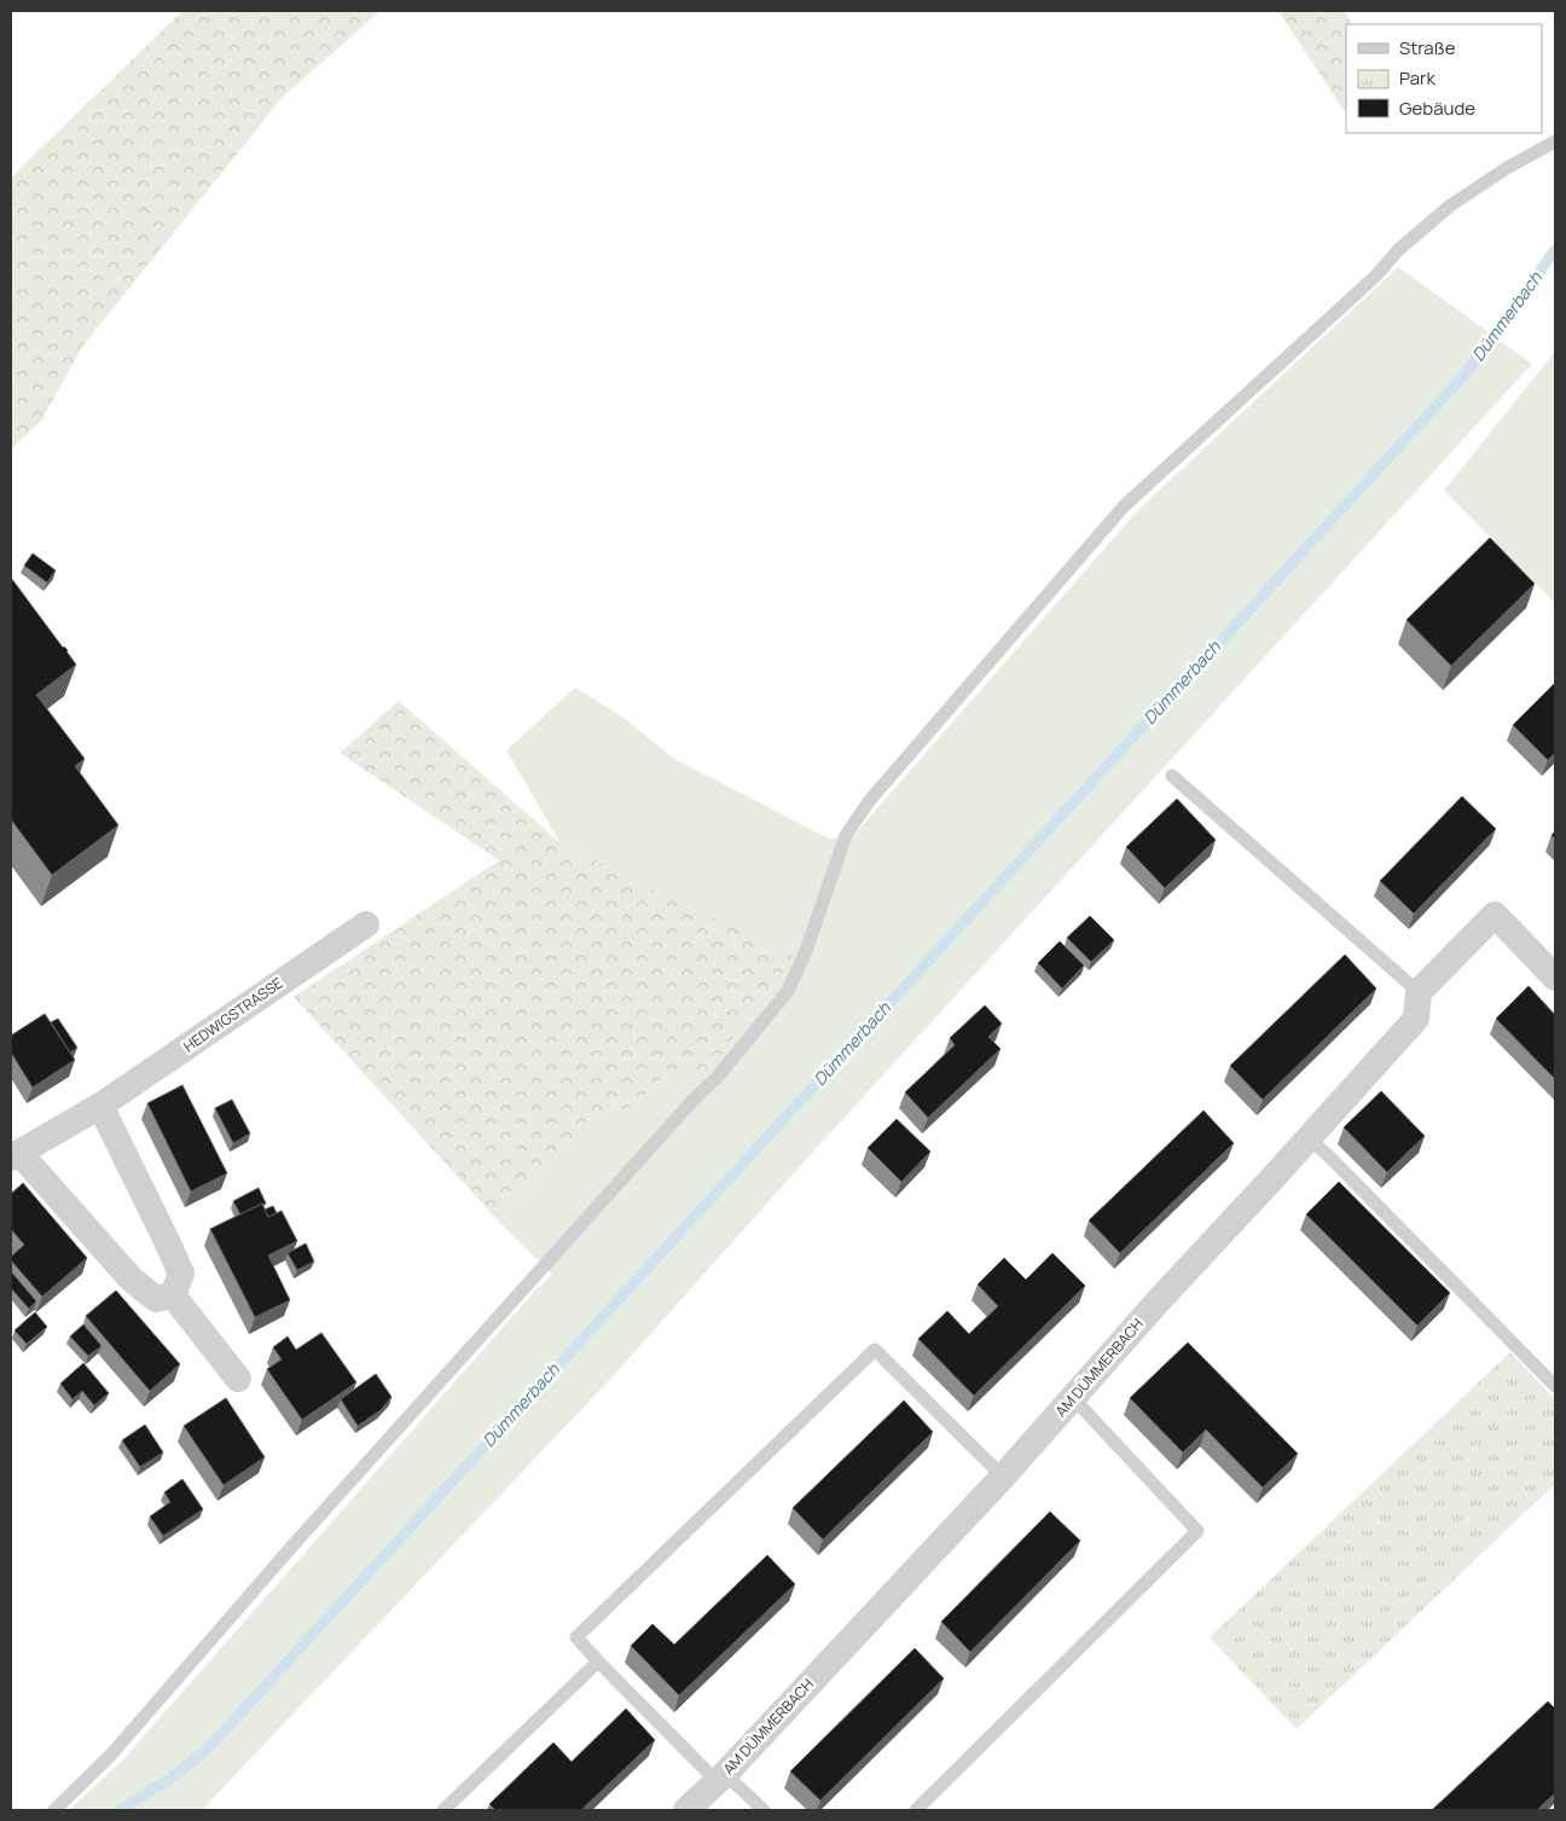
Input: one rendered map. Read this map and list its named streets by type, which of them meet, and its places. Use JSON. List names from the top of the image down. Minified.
{"streets":{"street":["HEDWIGSTRASSE","AM DÜMMERBACH"]},"water":["Dümmerbach"],"legend":["Straße","Park","Gebäude"]}
